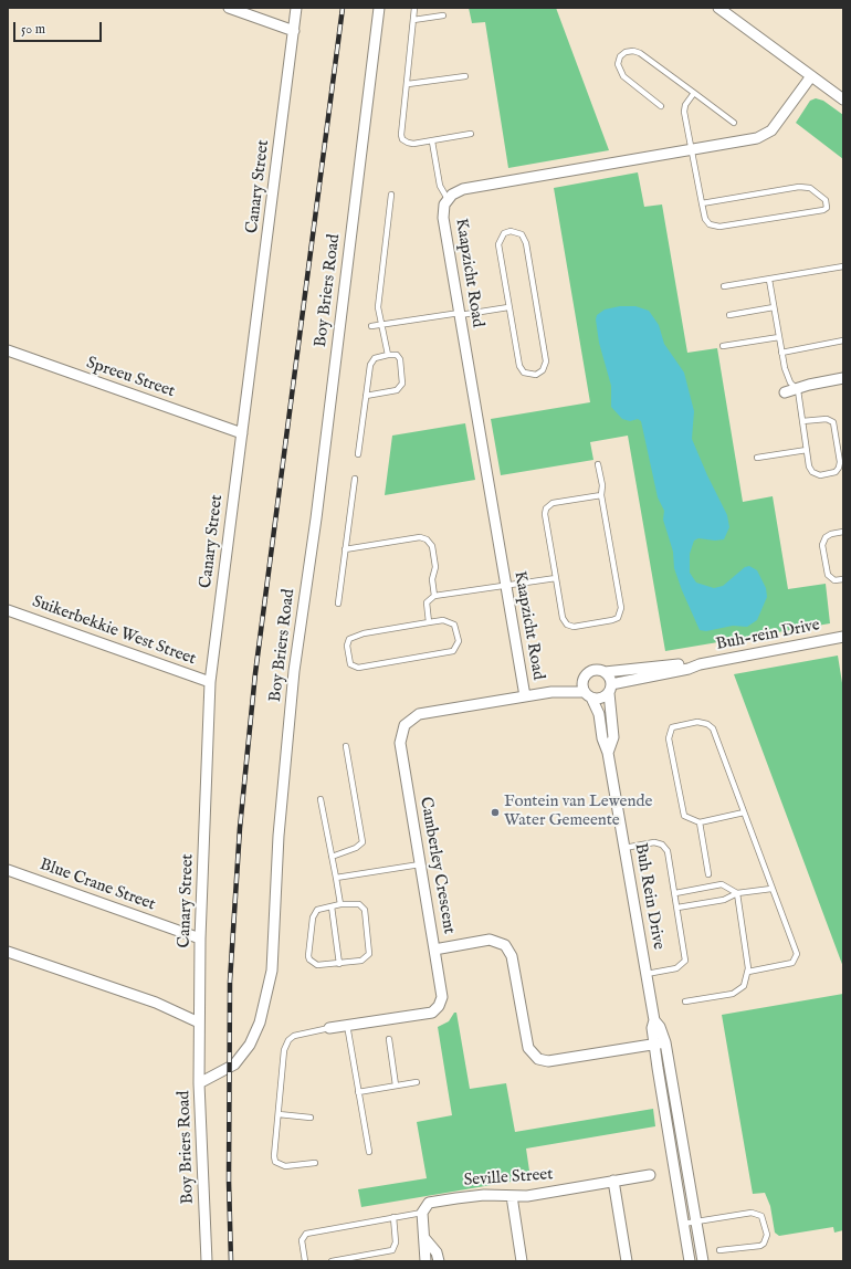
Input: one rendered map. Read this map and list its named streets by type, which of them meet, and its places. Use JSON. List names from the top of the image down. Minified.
{"streets":{"street":["Canary Street","Kaapzicht Road","Boy Briers Road","Spreeu Street","Suikerbekkie West Street","Buh-rein Drive","Camberley Crescent","Blue Crane Street","Buh Rein Drive","Seville Street"]},"crossings":[["Canary Street","Boy Briers Road"],["Canary Street","Spreeu Street"],["Canary Street","Suikerbekkie West Street"],["Canary Street","Blue Crane Street"],["Kaapzicht Road","Camberley Crescent"],["Buh-rein Drive","Camberley Crescent"],["Buh-rein Drive","Buh Rein Drive"],["Camberley Crescent","Buh Rein Drive"]],"places":["Fontein van Lewende Water Gemeente"],"scale_bar":"50 m"}
